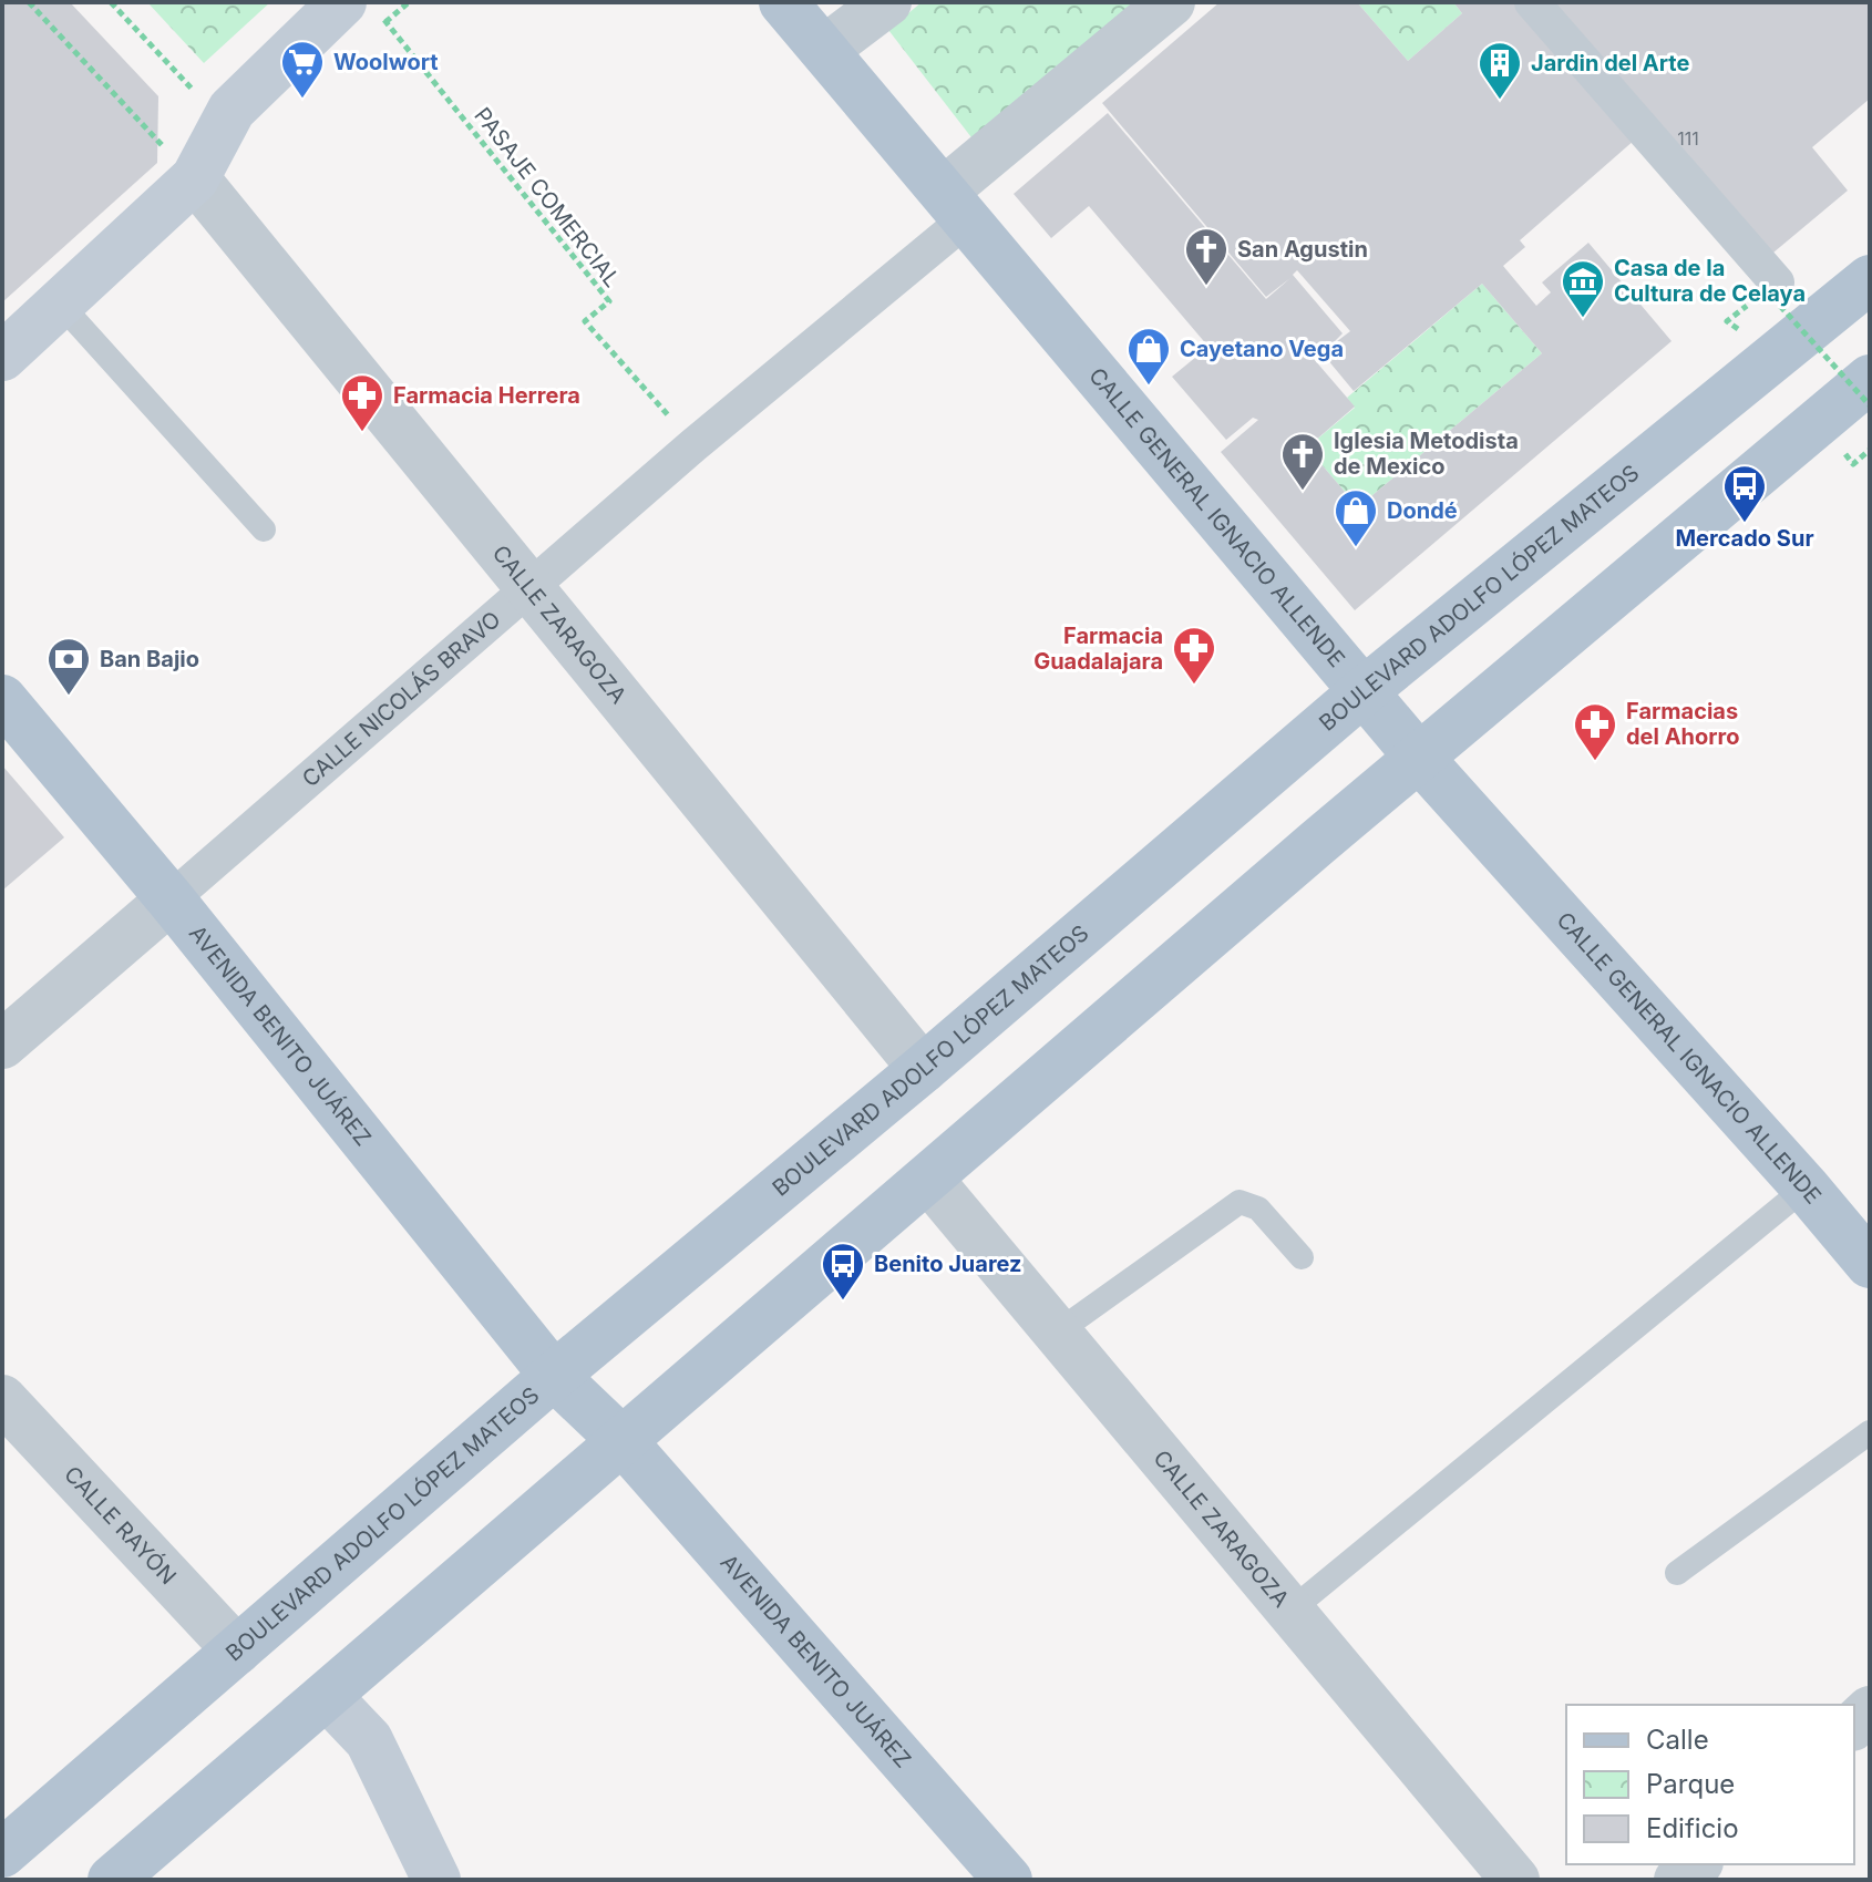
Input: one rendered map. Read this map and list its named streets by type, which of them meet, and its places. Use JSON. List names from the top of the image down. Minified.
{"streets":{"main road":["CALLE GENERAL IGNACIO ALLENDE","BOULEVARD ADOLFO LÓPEZ MATEOS","AVENIDA BENITO JUÁREZ"],"street":["CALLE ZARAGOZA","CALLE NICOLÁS BRAVO","CALLE RAYÓN"],"path":["PASAJE COMERCIAL"]},"crossings":[["PASAJE COMERCIAL","CALLE NICOLÁS BRAVO"],["CALLE GENERAL IGNACIO ALLENDE","BOULEVARD ADOLFO LÓPEZ MATEOS"],["CALLE GENERAL IGNACIO ALLENDE","CALLE NICOLÁS BRAVO"],["BOULEVARD ADOLFO LÓPEZ MATEOS","CALLE ZARAGOZA"],["BOULEVARD ADOLFO LÓPEZ MATEOS","AVENIDA BENITO JUÁREZ"],["BOULEVARD ADOLFO LÓPEZ MATEOS","CALLE RAYÓN"],["CALLE ZARAGOZA","CALLE NICOLÁS BRAVO"],["CALLE NICOLÁS BRAVO","AVENIDA BENITO JUÁREZ"]],"places":{"supermarket":["Woolwort"],"building":["Jardin del Arte"],"church":["San Agustin","Iglesia Metodista de Mexico"],"museum":["Casa de la Cultura de Celaya"],"shop":["Cayetano Vega","Dondé"],"pharmacy":["Farmacia Herrera","Farmacia Guadalajara","Farmacias del Ahorro"],"bus stop":["Mercado Sur","Benito Juarez"],"bank":["Ban Bajio"]},"house_numbers":["111"],"legend":["Calle","Parque","Edificio"]}
